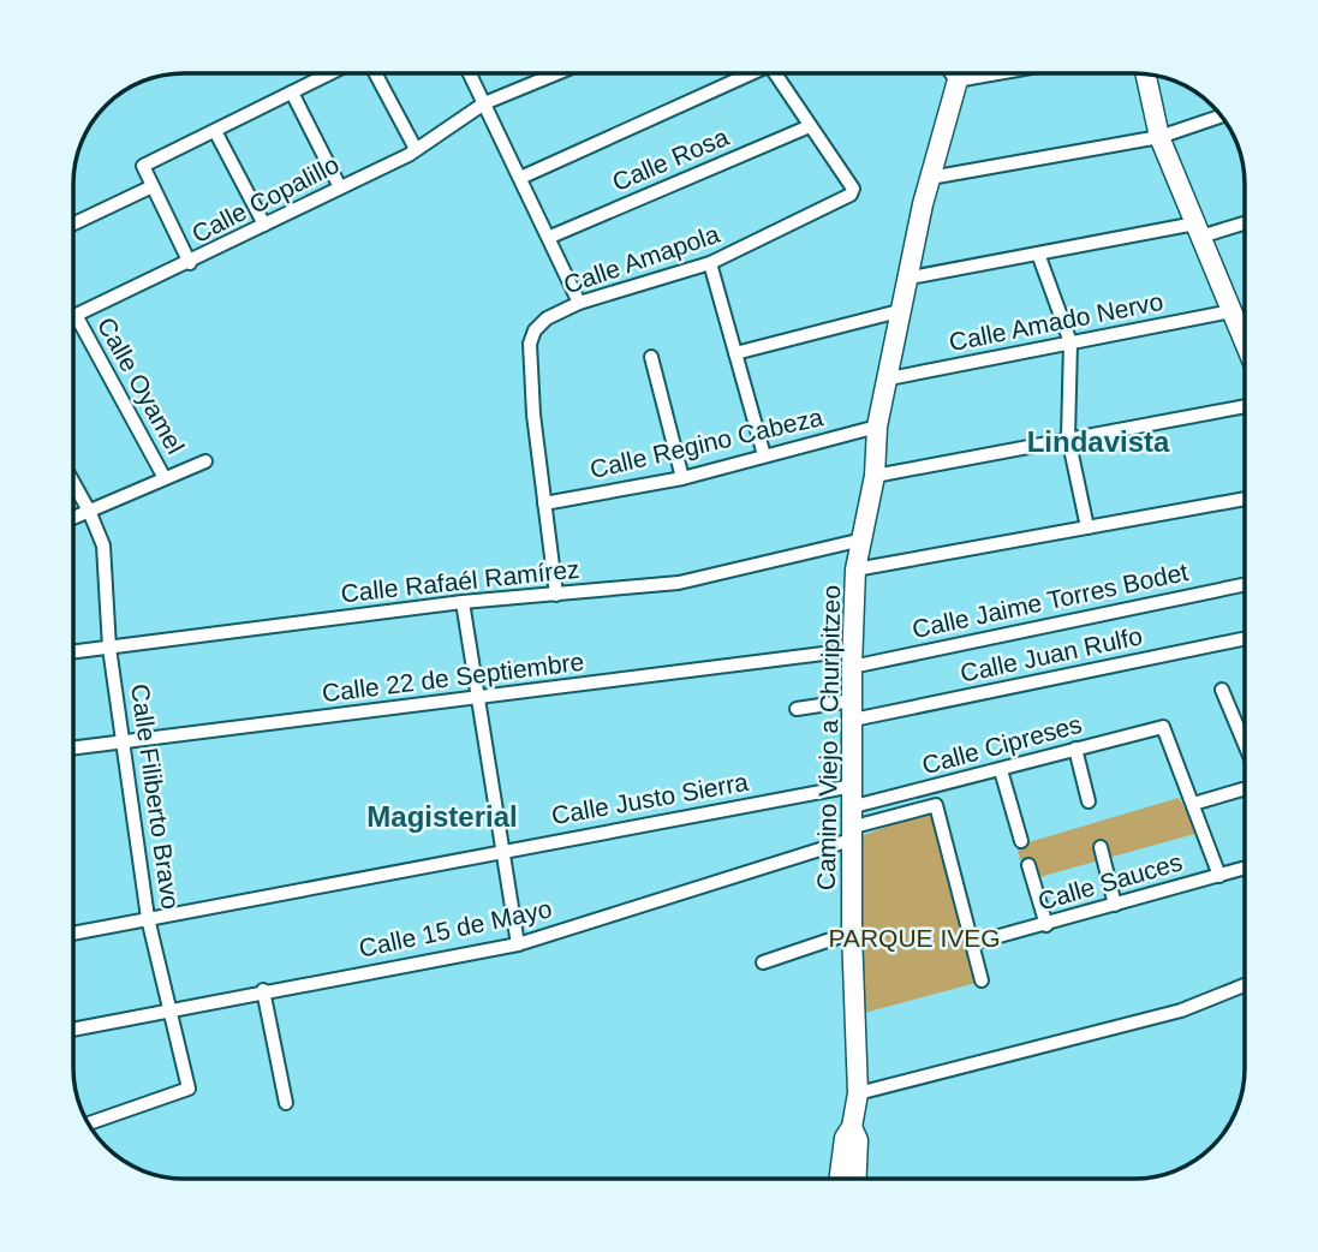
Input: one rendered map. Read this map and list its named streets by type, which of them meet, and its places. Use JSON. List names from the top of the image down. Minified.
{"streets":{"street":["Calle Rosa","Calle Copalillo","Calle Amapola","Calle Amado Nervo","Calle Oyamel","Calle Regino Cabeza","Calle Rafaél Ramírez","Calle Jaime Torres Bodet","Calle Juan Rulfo","Calle 22 de Septiembre","Camino Viejo a Churipitzeo","Calle Cipreses","Calle Filiberto Bravo","Calle Justo Sierra","Calle Sauces","Calle 15 de Mayo"]},"crossings":[["Calle Rosa","Calle Amapola"],["Calle Copalillo","Calle Oyamel"],["Calle Amapola","Calle Regino Cabeza"],["Calle Amado Nervo","Camino Viejo a Churipitzeo"],["Calle Regino Cabeza","Camino Viejo a Churipitzeo"],["Calle Rafaél Ramírez","Camino Viejo a Churipitzeo"],["Calle Rafaél Ramírez","Calle Filiberto Bravo"],["Calle Jaime Torres Bodet","Calle 22 de Septiembre"],["Calle Jaime Torres Bodet","Camino Viejo a Churipitzeo"],["Calle Juan Rulfo","Camino Viejo a Churipitzeo"],["Calle 22 de Septiembre","Camino Viejo a Churipitzeo"],["Calle 22 de Septiembre","Calle Filiberto Bravo"],["Camino Viejo a Churipitzeo","Calle Cipreses"],["Camino Viejo a Churipitzeo","Calle Justo Sierra"],["Camino Viejo a Churipitzeo","Calle 15 de Mayo"],["Calle Cipreses","Calle 15 de Mayo"],["Calle Filiberto Bravo","Calle Justo Sierra"],["Calle Filiberto Bravo","Calle 15 de Mayo"]],"districts":["Lindavista","Magisterial"],"parks":["PARQUE IVEG"]}
